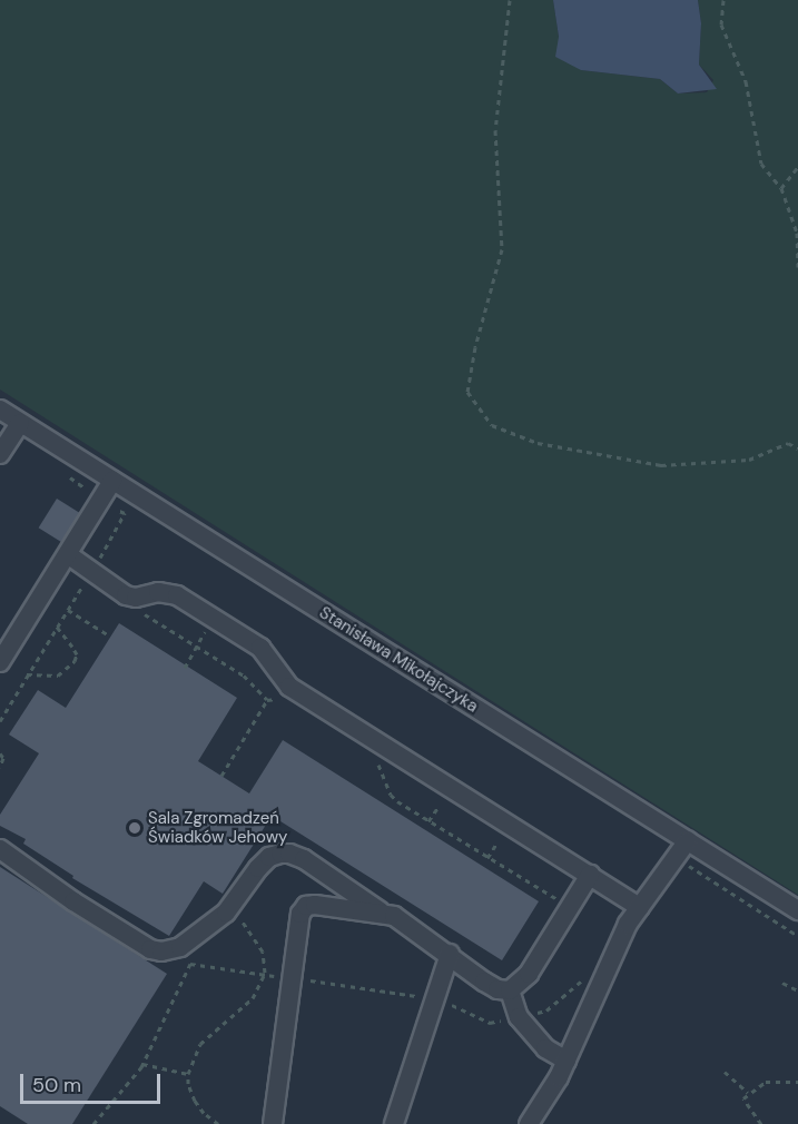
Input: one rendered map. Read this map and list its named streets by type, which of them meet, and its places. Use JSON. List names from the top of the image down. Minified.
{"streets":{"street":["Stanisława Mikołajczyka"]},"places":["Sala Zgromadzeń Świadków Jehowy"],"scale_bar":"50 m"}
